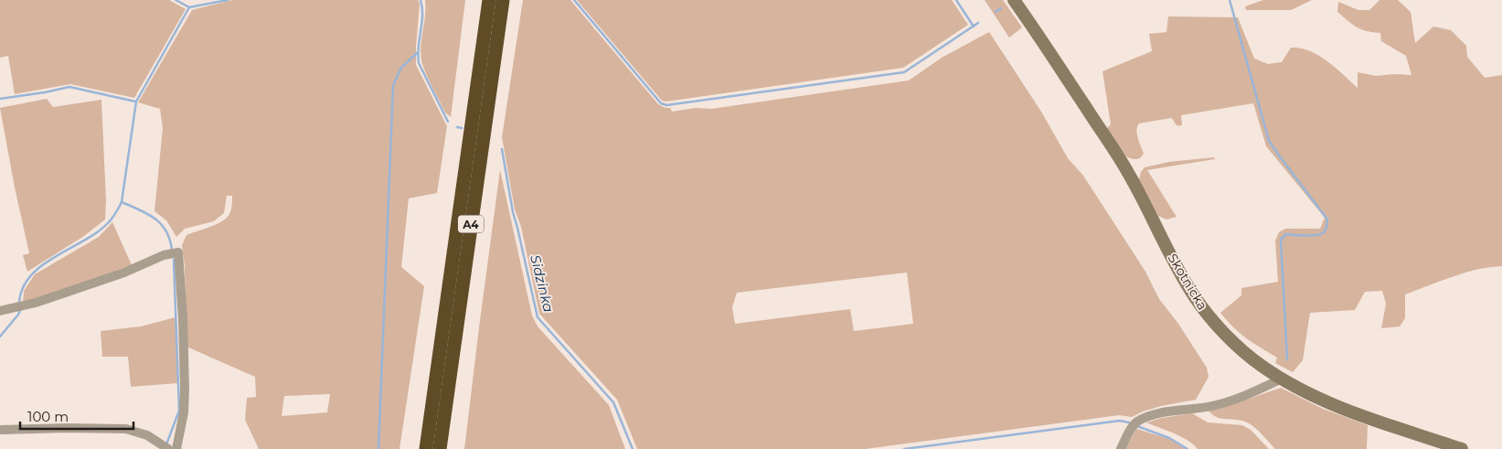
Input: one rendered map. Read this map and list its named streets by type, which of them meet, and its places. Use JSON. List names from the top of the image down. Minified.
{"streets":{"highway":["A4"],"main road":["Skotnicka"]},"water":["Sidzinka"],"scale_bar":"100 m"}
